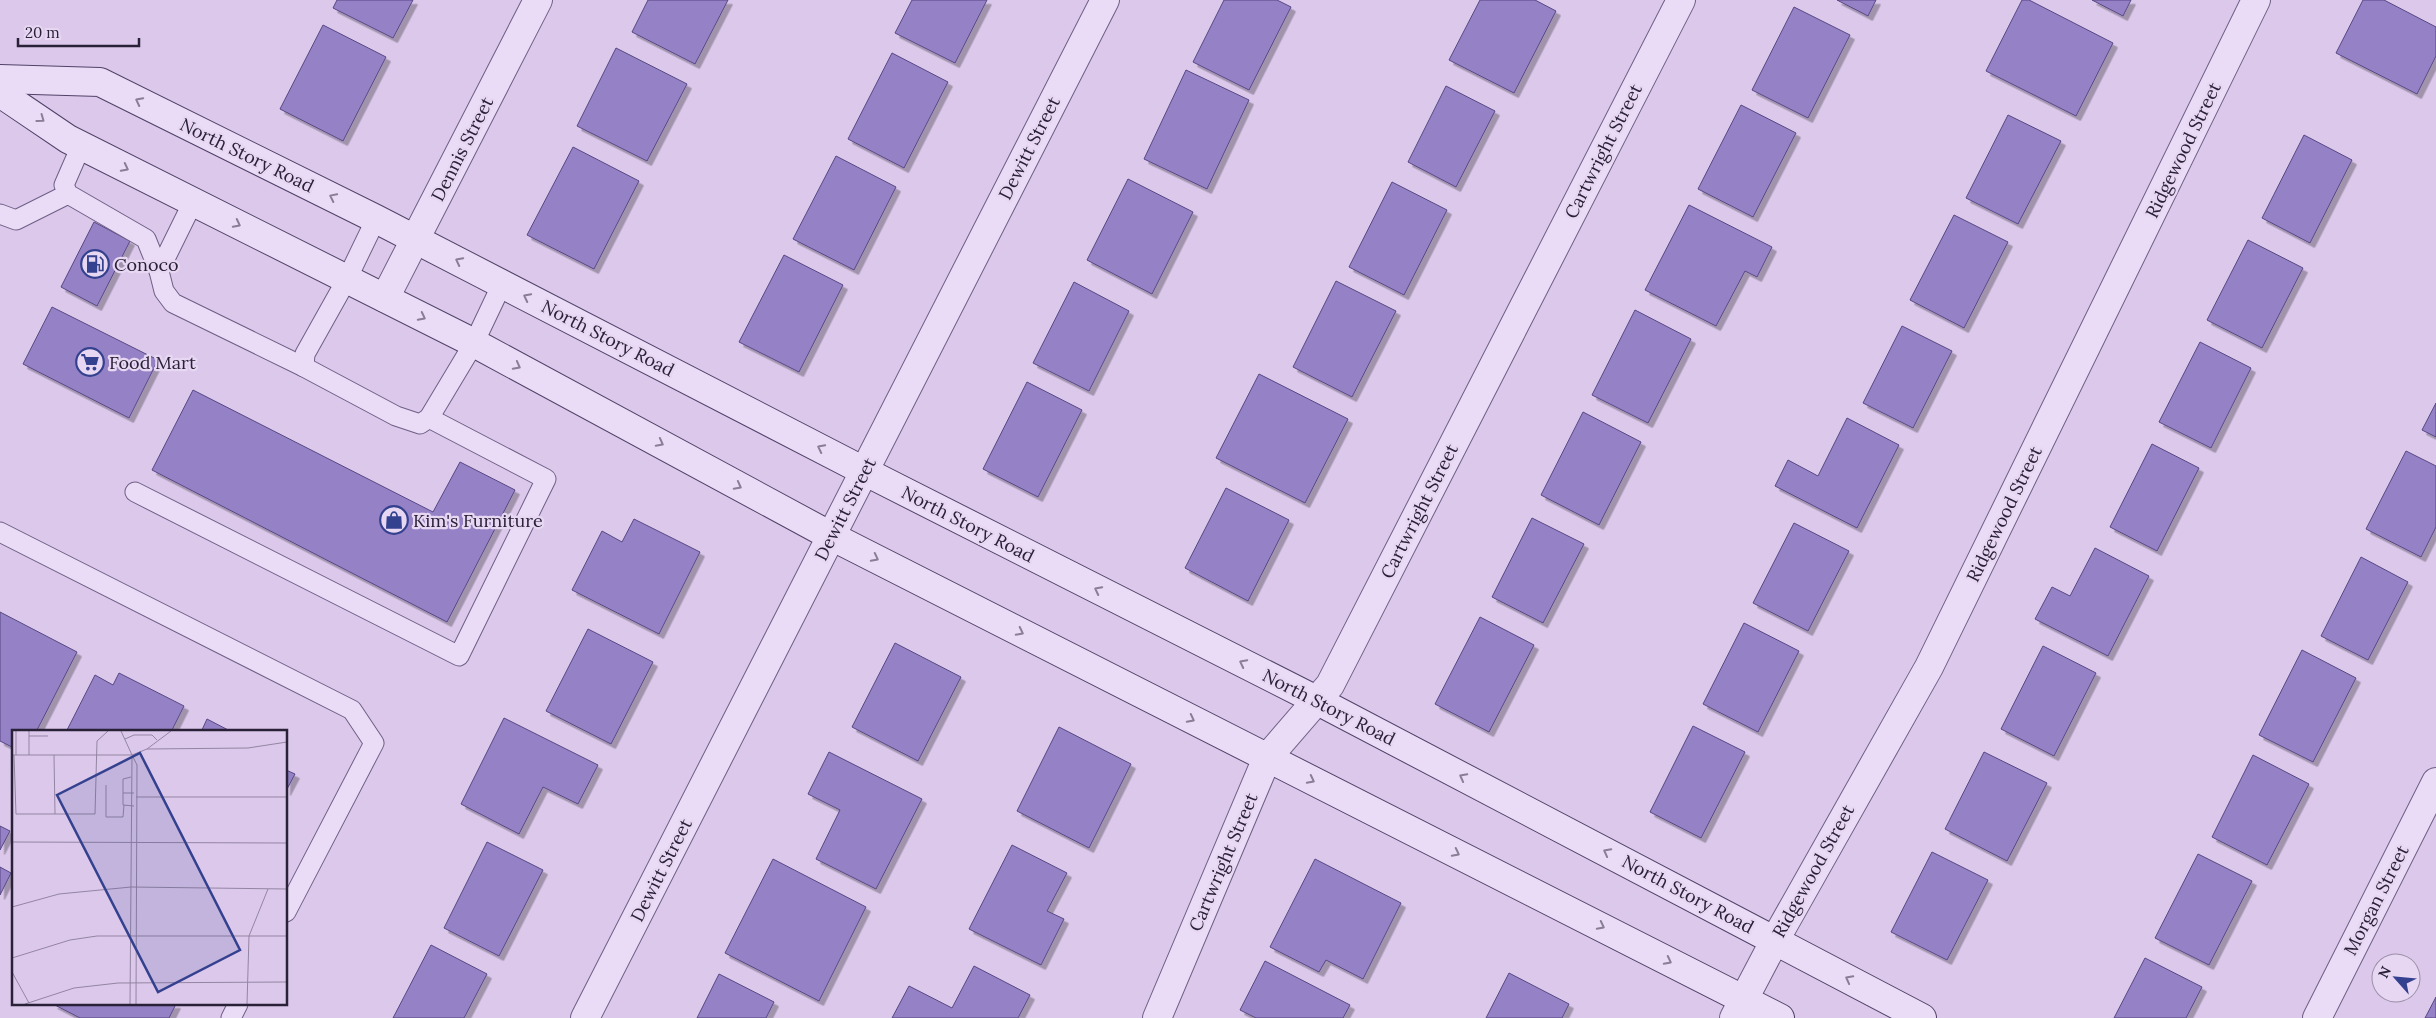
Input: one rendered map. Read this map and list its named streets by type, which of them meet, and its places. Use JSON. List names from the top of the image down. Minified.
{"streets":{"main road":["Dewitt Street","Dennis Street","Ridgewood Street","Cartwright Street","North Story Road","Morgan Street"]},"crossings":[["Dewitt Street","North Story Road"],["Dennis Street","North Story Road"],["Ridgewood Street","North Story Road"],["Cartwright Street","North Story Road"]],"places":{"fuel station":["Conoco"],"supermarket":["Food Mart"],"shop":["Kim's Furniture"]},"scale_bar":"20 m","north":"top left"}
